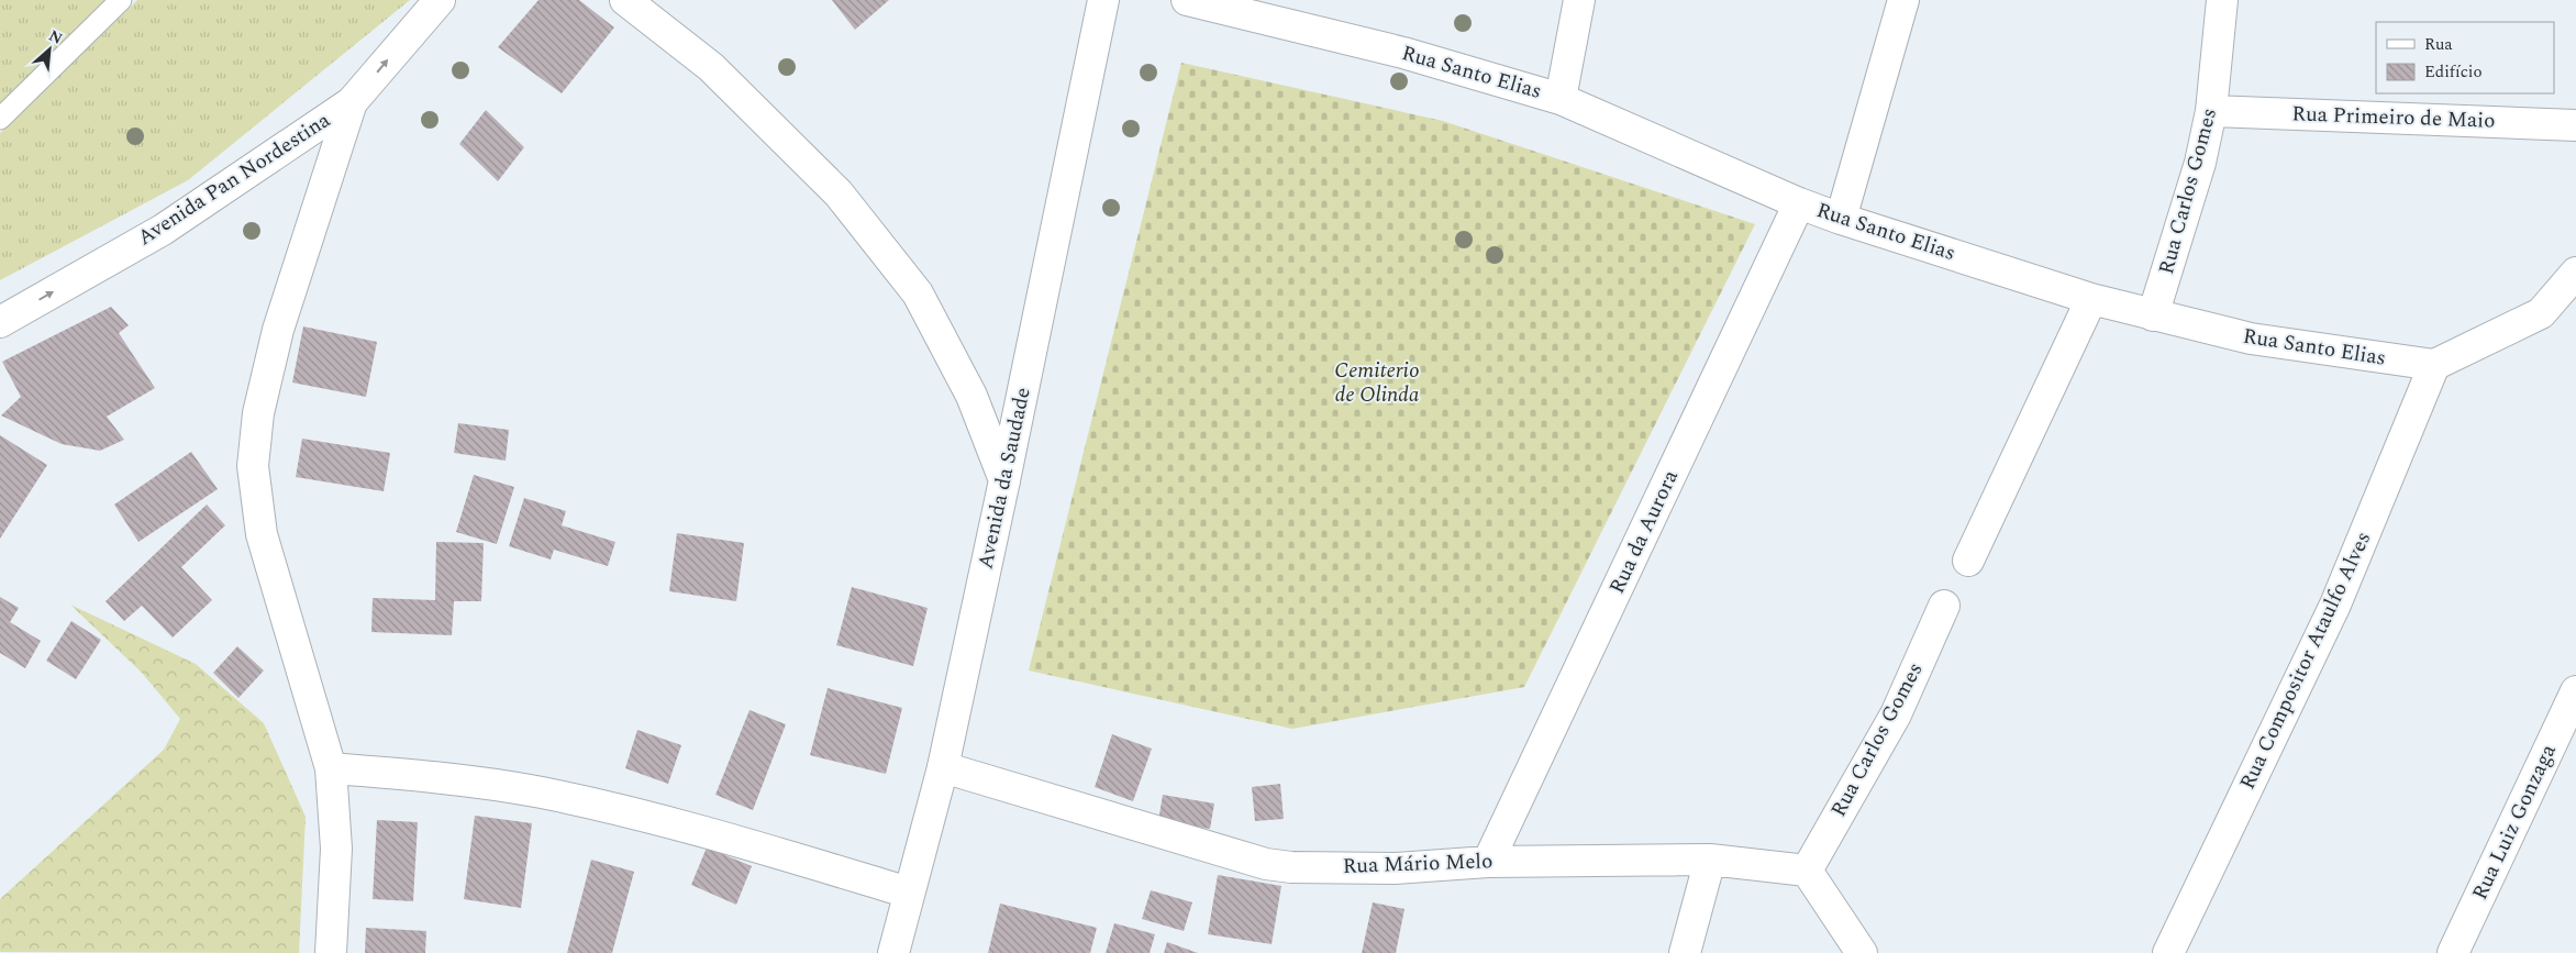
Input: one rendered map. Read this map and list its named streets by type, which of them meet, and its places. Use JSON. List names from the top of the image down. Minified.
{"streets":{"main road":["Rua Santo Elias","Rua Primeiro de Maio","Avenida Pan Nordestina","Rua Carlos Gomes","Avenida da Saudade","Rua da Aurora","Rua Compositor Ataulfo Alves","Rua Luiz Gonzaga","Rua Mário Melo"]},"crossings":[["Rua Santo Elias","Rua Carlos Gomes"],["Rua Santo Elias","Rua da Aurora"],["Rua Santo Elias","Rua Compositor Ataulfo Alves"],["Rua Primeiro de Maio","Rua Carlos Gomes"],["Rua Carlos Gomes","Rua Mário Melo"],["Avenida da Saudade","Rua Mário Melo"],["Rua da Aurora","Rua Mário Melo"]],"one_way":["Avenida Pan Nordestina"],"parks":["Cemiterio de Olinda"],"legend":["Rua","Edifício"],"north":"top right"}
